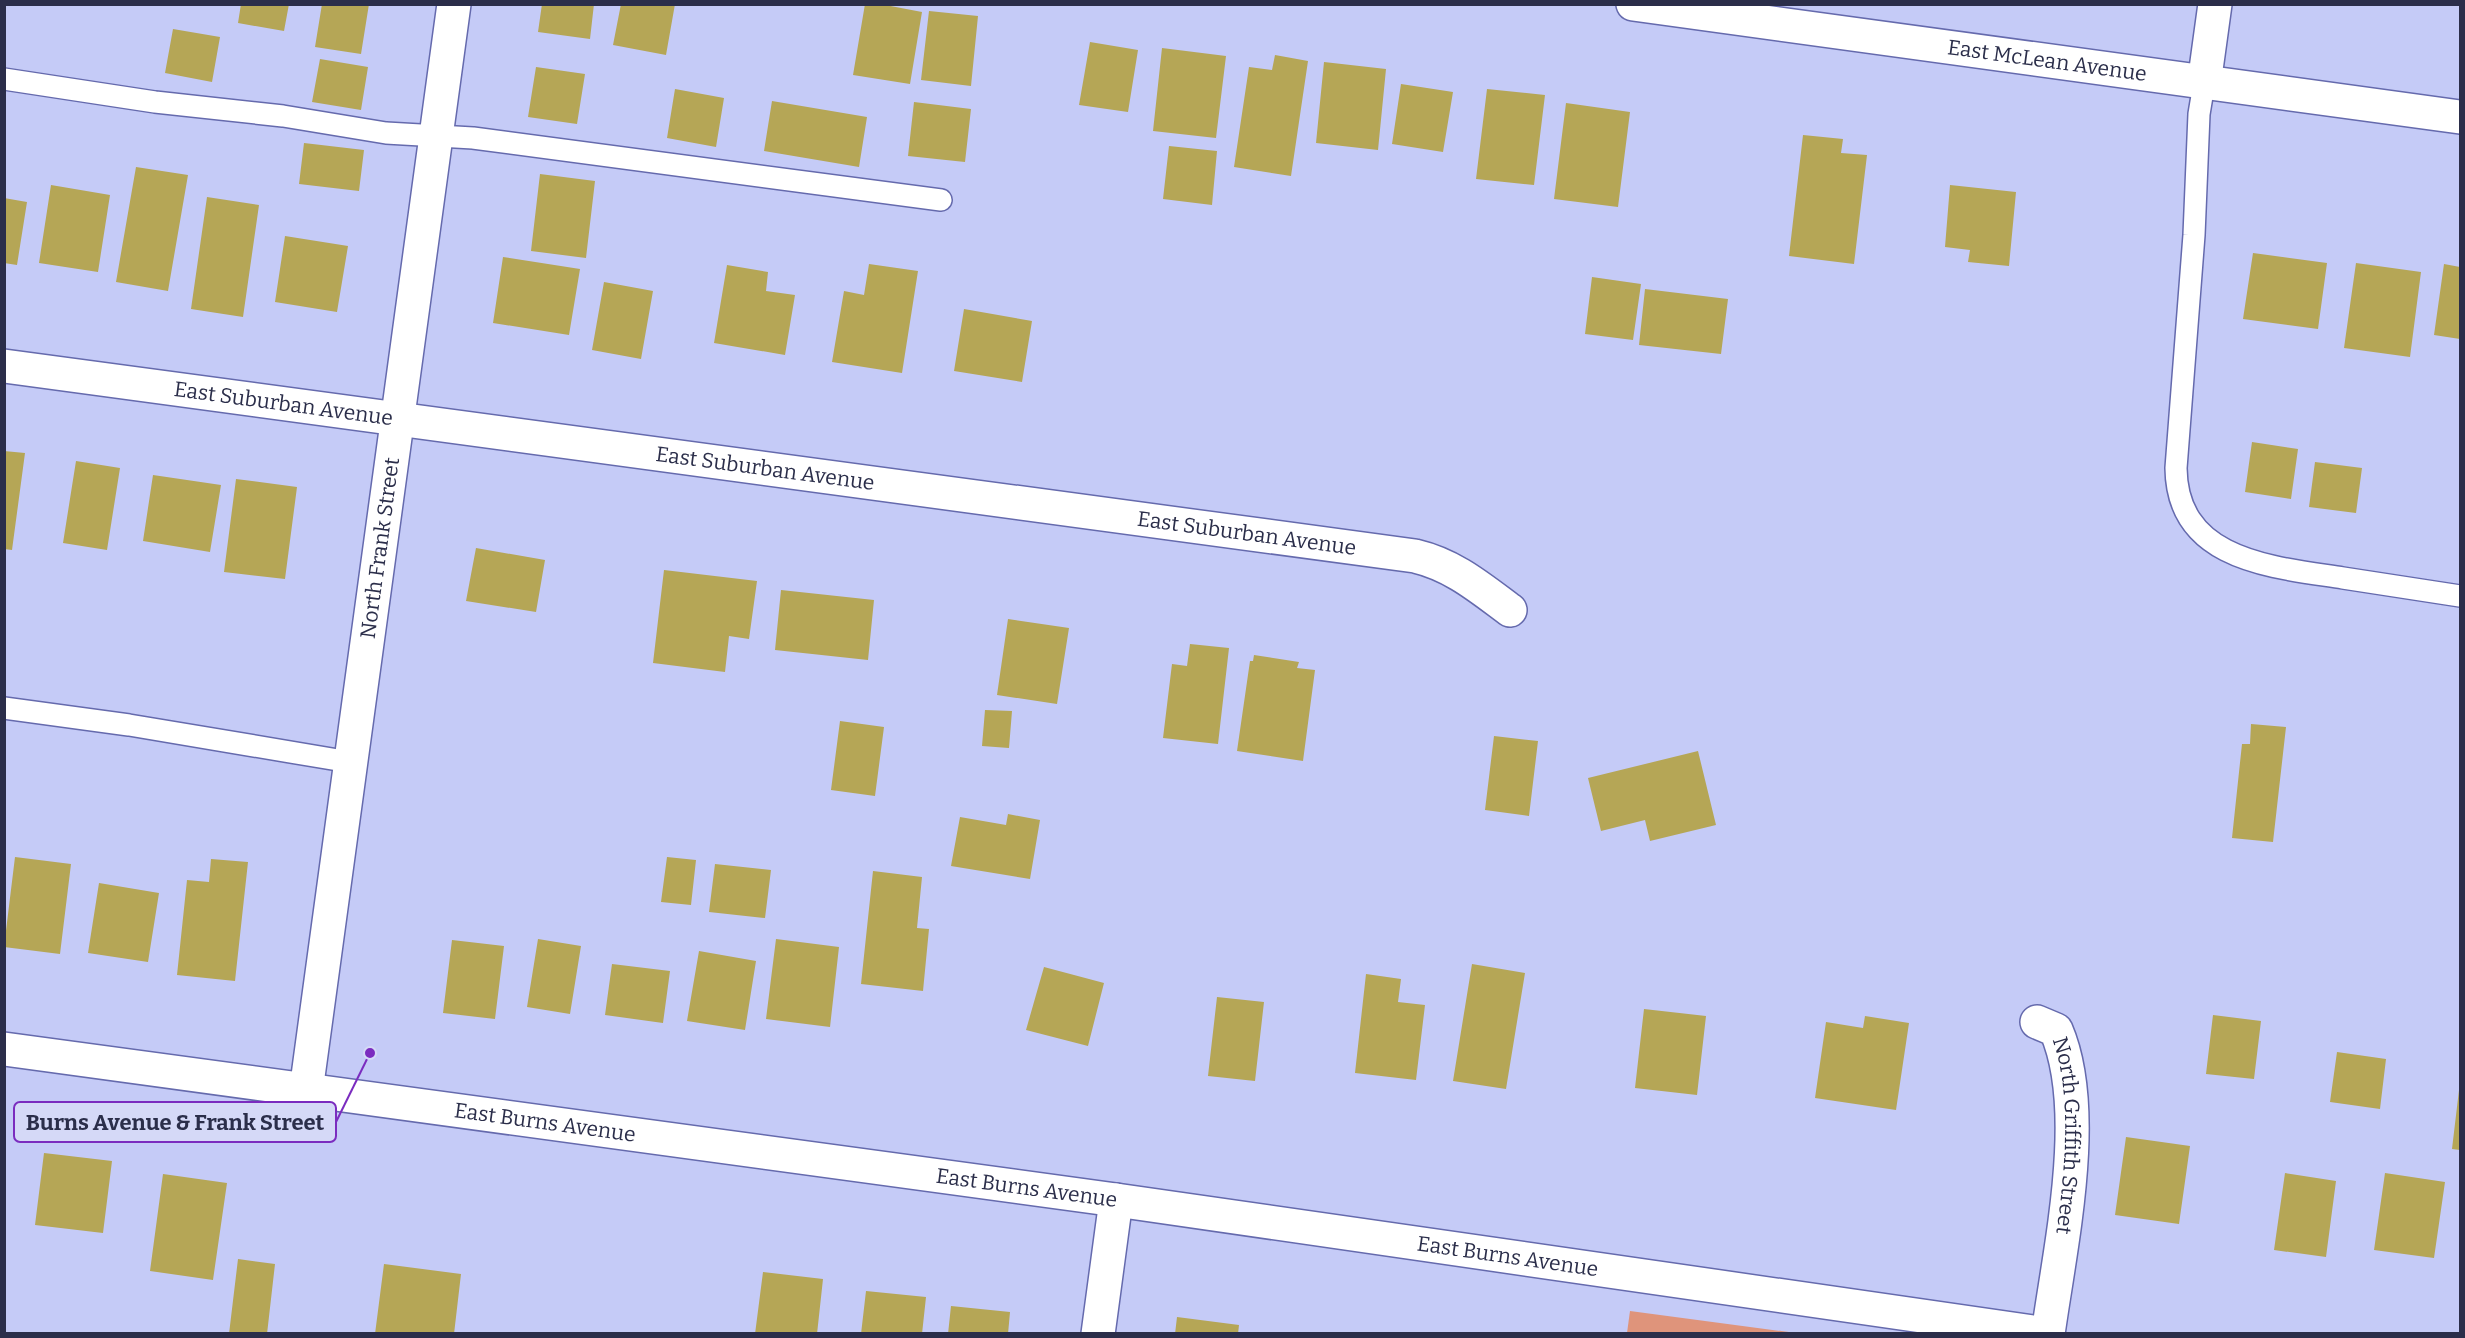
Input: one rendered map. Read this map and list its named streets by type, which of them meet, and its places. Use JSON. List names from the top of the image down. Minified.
{"streets":{"street":["East McLean Avenue","East Suburban Avenue","North Frank Street","East Burns Avenue","North Griffith Street"]},"crossings":[["East Suburban Avenue","North Frank Street"],["North Frank Street","East Burns Avenue"],["East Burns Avenue","North Griffith Street"]],"places":["Burns Avenue & Frank Street"]}
